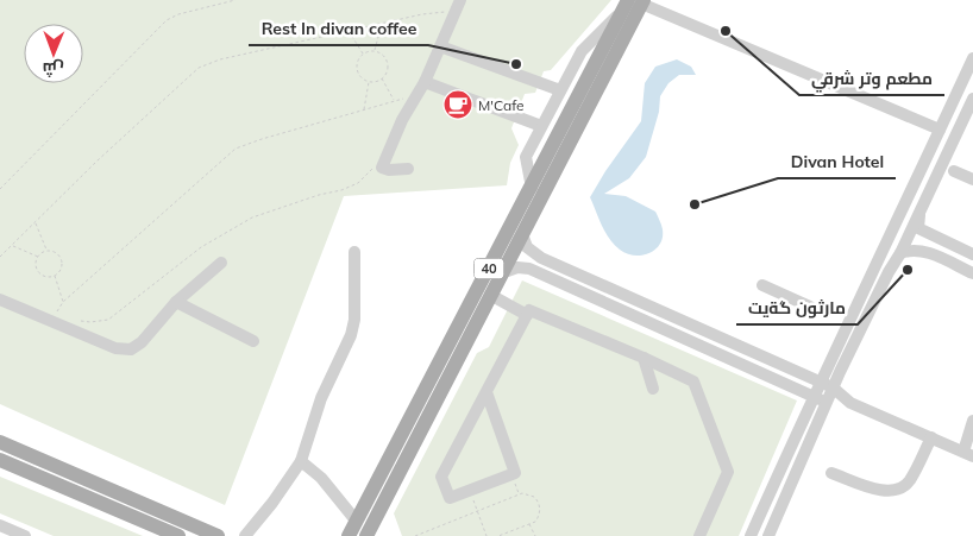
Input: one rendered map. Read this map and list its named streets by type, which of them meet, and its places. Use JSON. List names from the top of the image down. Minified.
{"streets":{"main road":["40"]},"places":{"other":["مطعم وتر شرقي","Rest In divan coffee","Divan Hotel","مارثون گةيت"],"cafe":["M'Cafe"]},"north":"bottom"}
